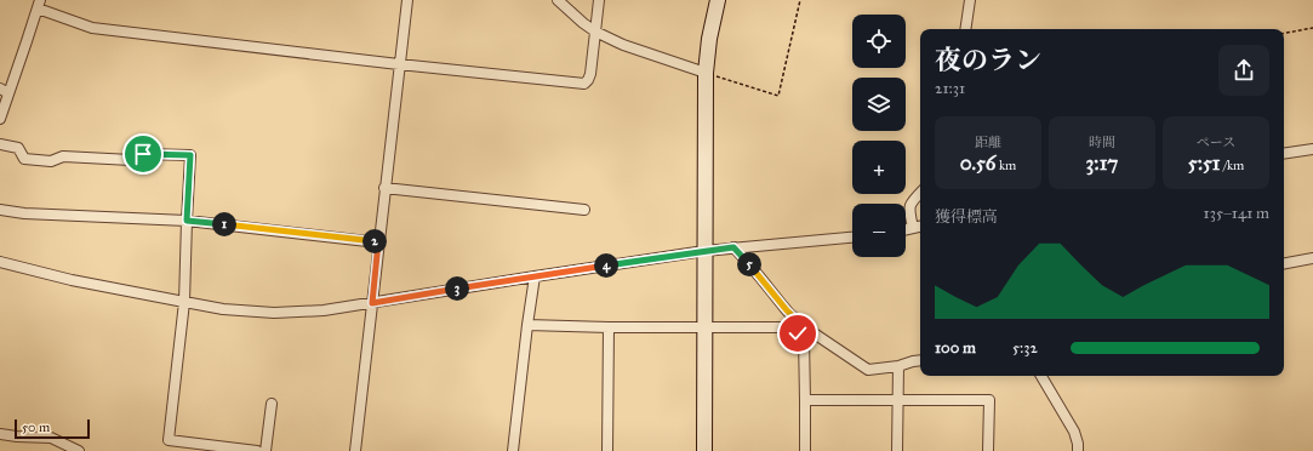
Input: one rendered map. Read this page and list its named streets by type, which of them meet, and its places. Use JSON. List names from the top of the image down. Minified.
{"scale_bar":"50 m","page":{"map_buttons":["+","−"],"heading":["夜のラン","21:31"],"stats":[["距離","0.56 km"],["時間","3:17"],["ペース","5:51 /km"]],"chart":["獲得標高","135–141 m"],"pins":["1","2","5","4","3"],"list":[{"name":"100 m","note":"5:32"}],"scale":"50 m"}}
